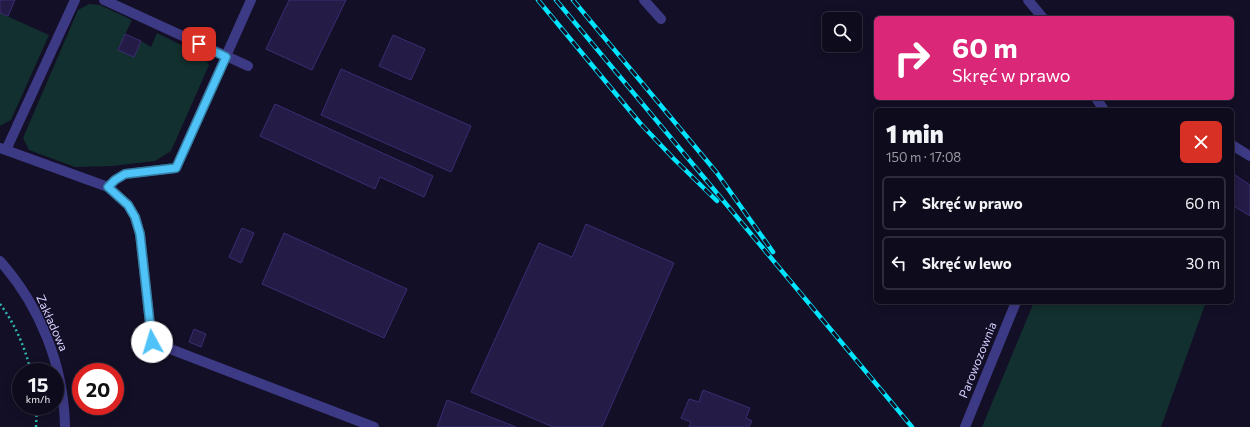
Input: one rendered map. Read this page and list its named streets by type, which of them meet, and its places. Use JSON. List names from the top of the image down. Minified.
{"streets":{"street":["Zakładowa","Parowozownia"]},"page":{"turn":["60 m","Skręć w prawo"],"heading":["1 min","150 m · 17:08"],"list":[{"name":"Skręć w prawo","value":"60 m"},{"name":"Skręć w lewo","value":"30 m"}],"speed":"15 km/h","limit":"20"}}
